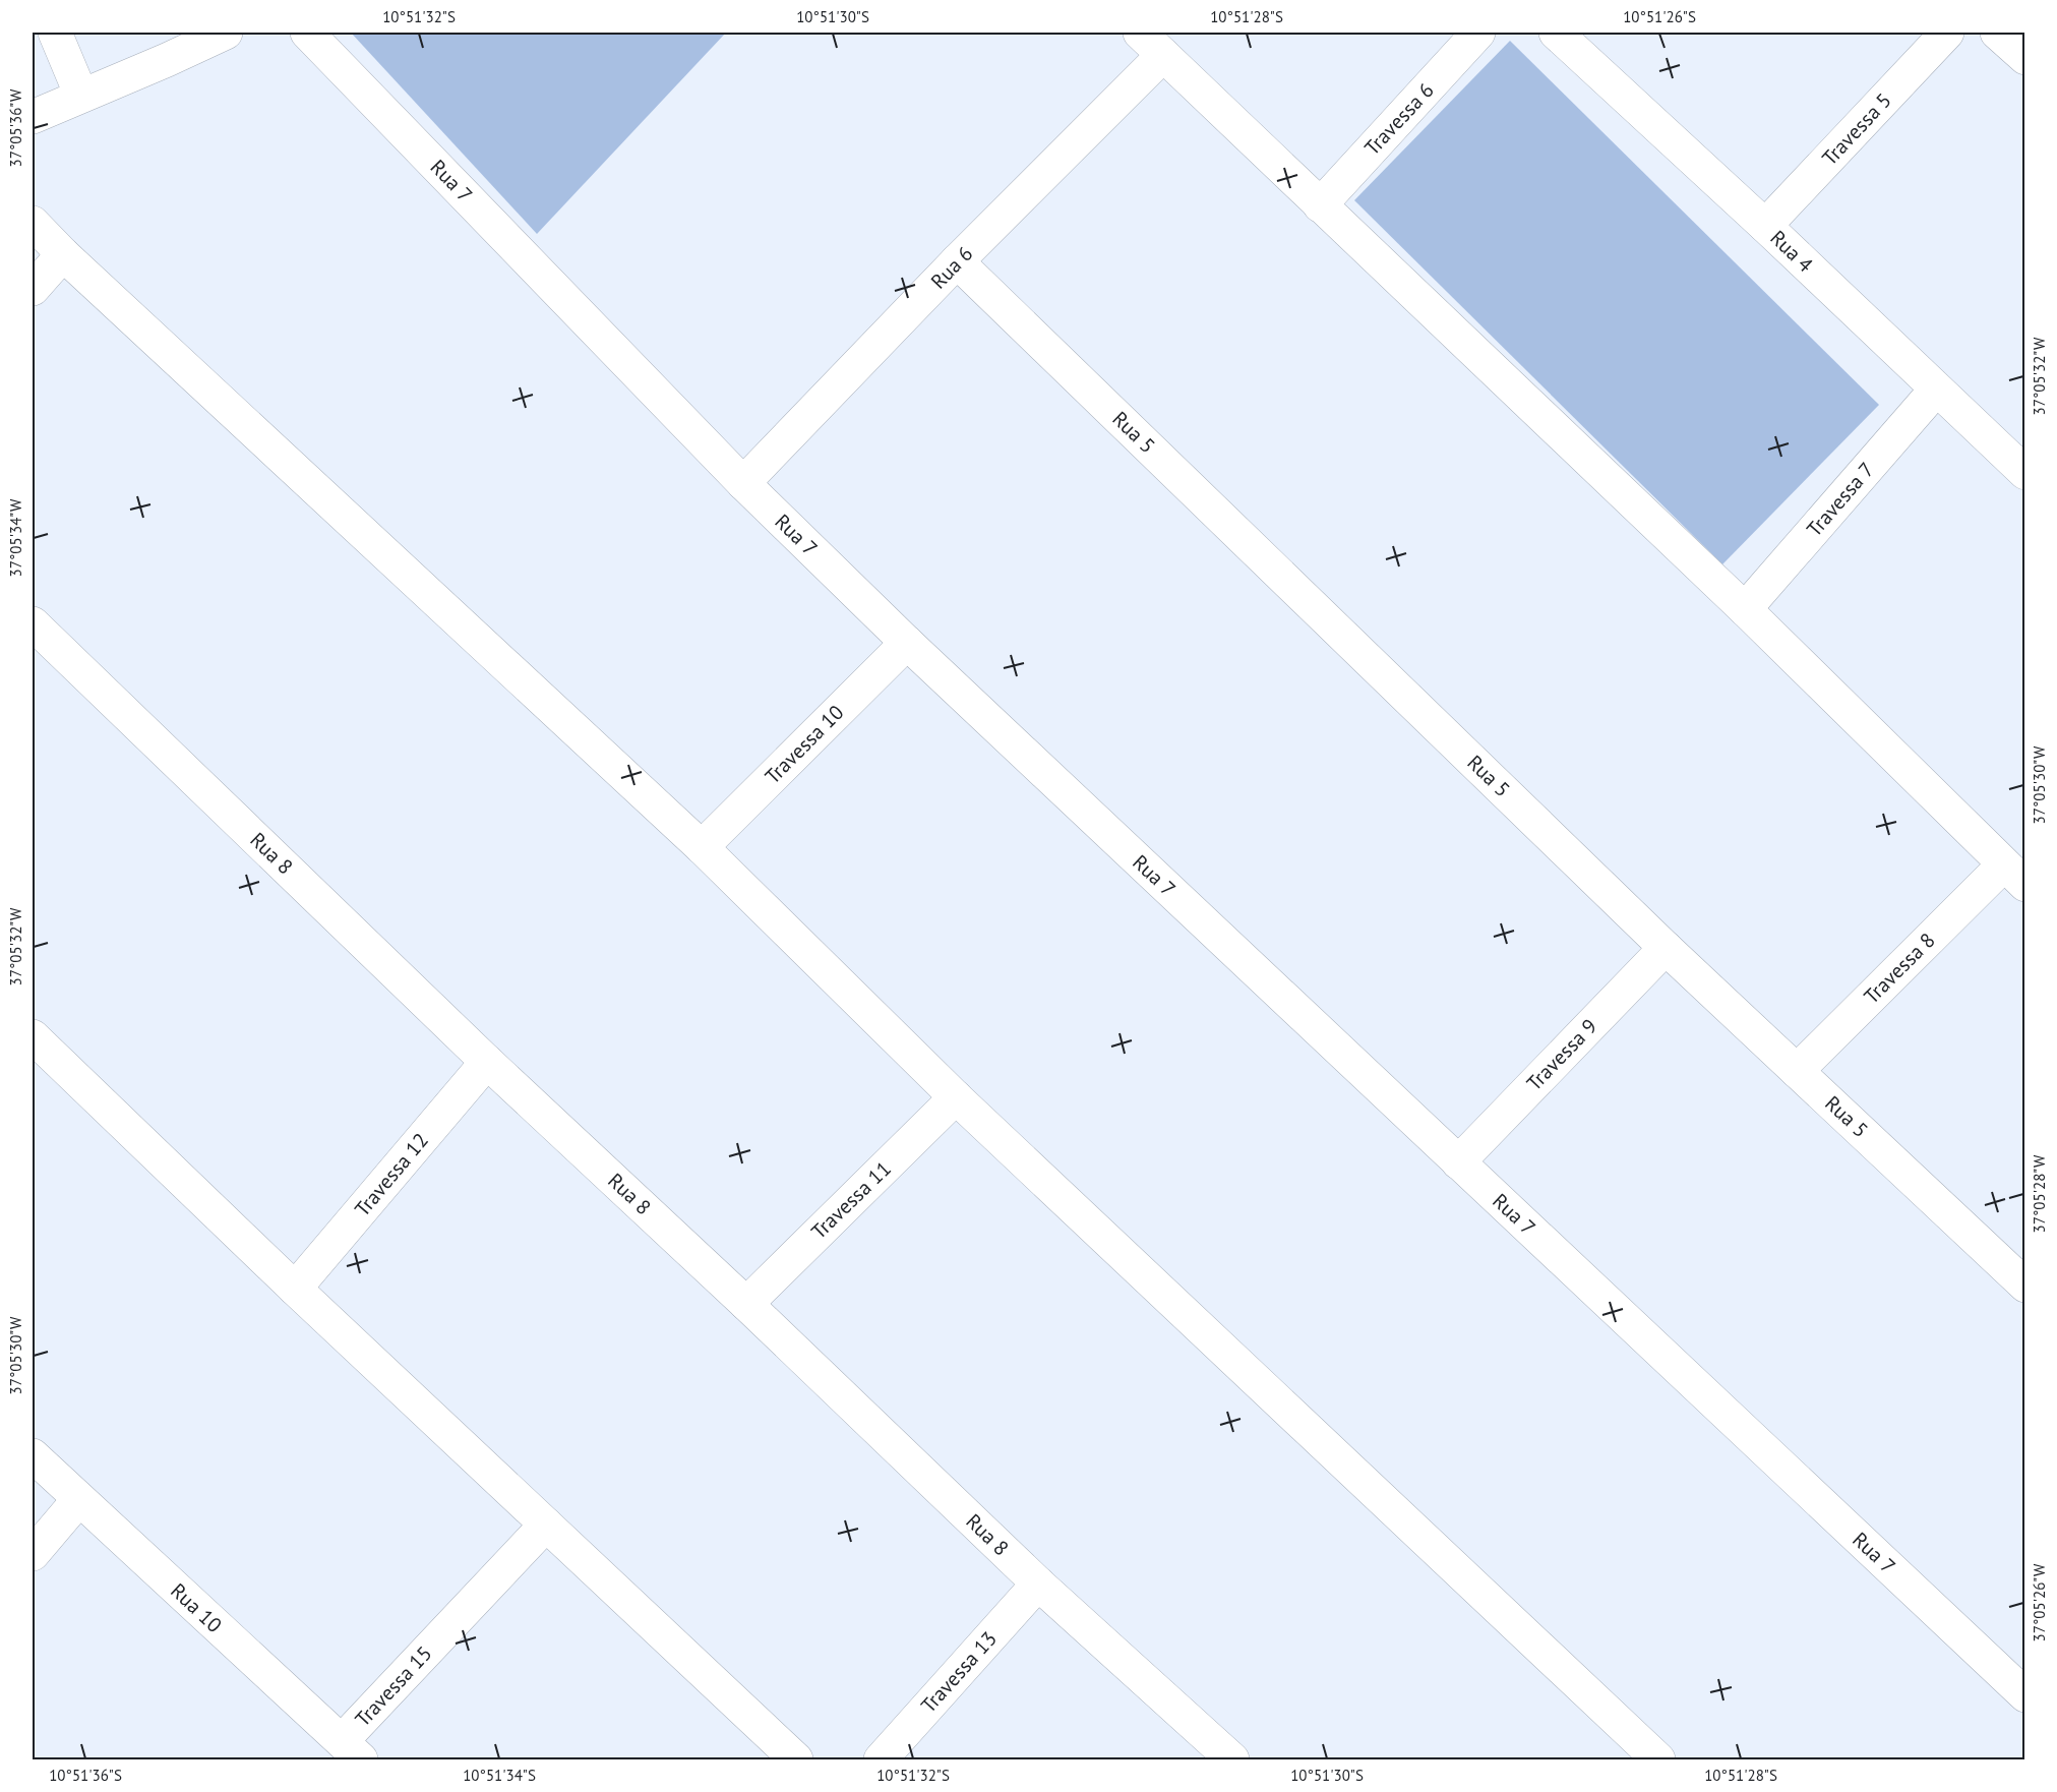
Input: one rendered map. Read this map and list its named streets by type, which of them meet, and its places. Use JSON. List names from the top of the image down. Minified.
{"streets":{"street":["Travessa 6","Travessa 5","Rua 7","Rua 4","Rua 6","Rua 5","Travessa 7","Travessa 10","Rua 8","Travessa 8","Travessa 9","Travessa 12","Travessa 11","Rua 10","Travessa 13","Travessa 15"]},"crossings":[["Travessa 5","Rua 4"],["Rua 7","Rua 6"],["Rua 7","Travessa 10"],["Rua 7","Travessa 9"],["Rua 4","Travessa 7"],["Rua 6","Rua 5"],["Rua 5","Travessa 8"],["Rua 5","Travessa 9"],["Rua 8","Travessa 12"],["Rua 8","Travessa 11"],["Rua 8","Travessa 13"],["Rua 10","Travessa 15"]],"coordinates":["10°51'32\"S","10°51'30\"S","10°51'28\"S","10°51'26\"S","37°05'36\"W","37°05'32\"W","37°05'34\"W","37°05'30\"W","37°05'28\"W","37°05'26\"W","10°51'36\"S","10°51'34\"S"]}
